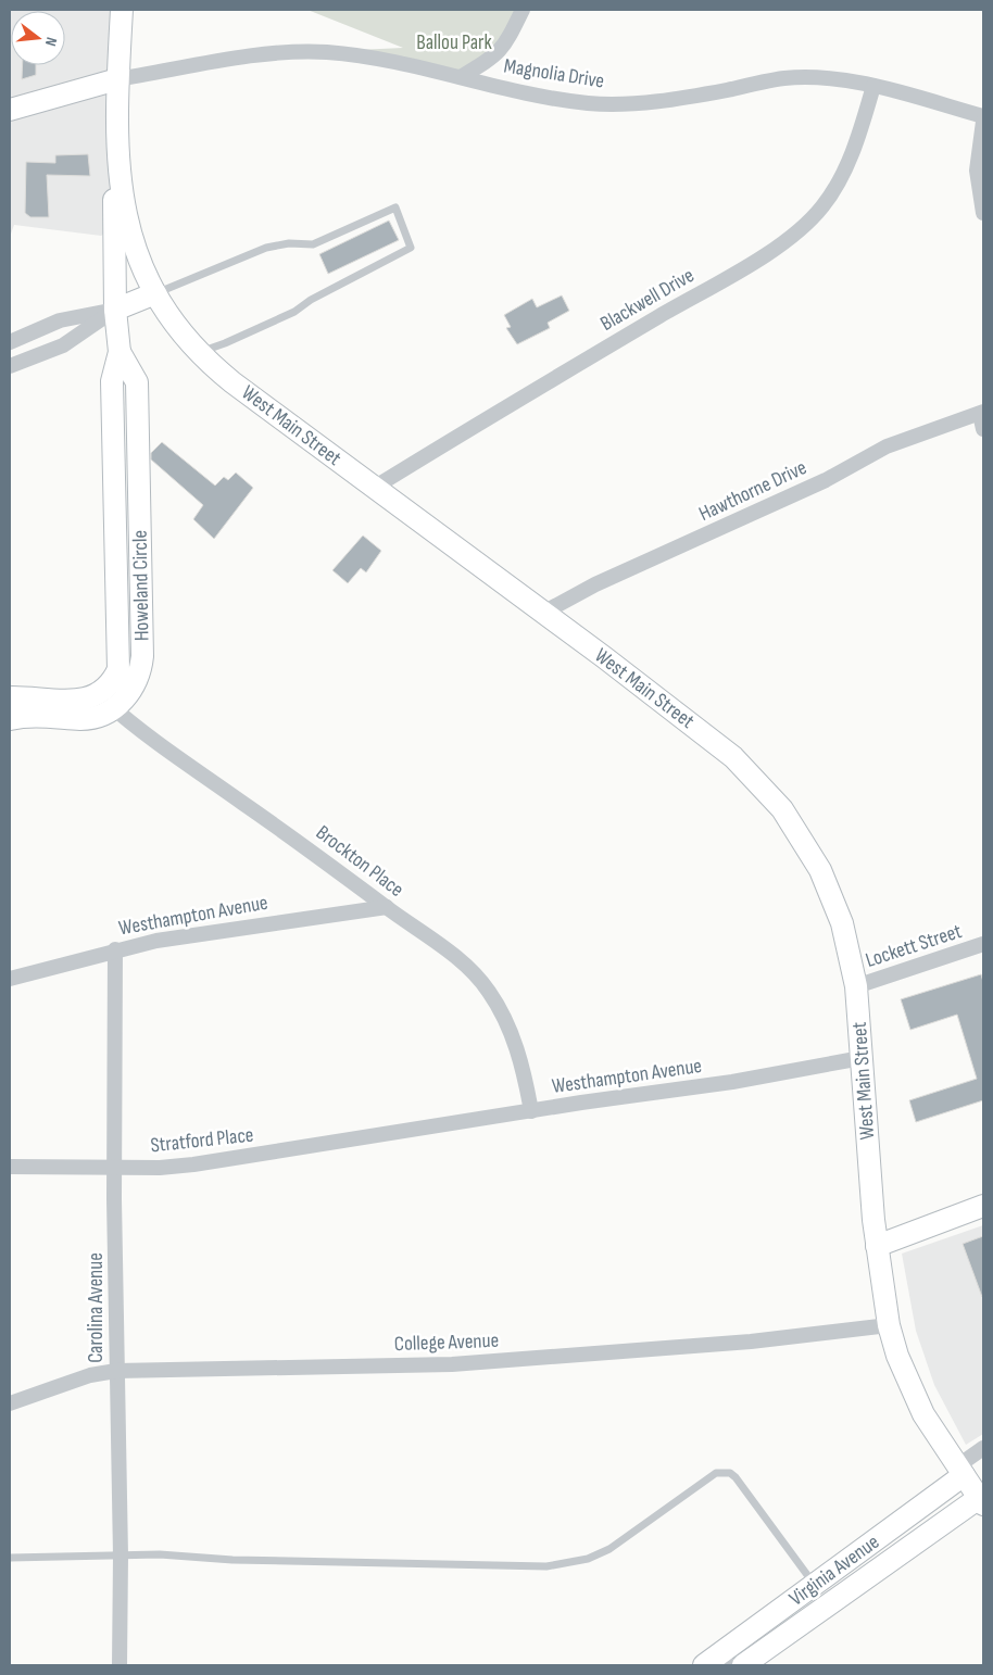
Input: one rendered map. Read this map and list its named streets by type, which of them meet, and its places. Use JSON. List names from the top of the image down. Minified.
{"streets":{"main road":["West Main Street","Howeland Circle","Virginia Avenue"],"street":["Magnolia Drive","Blackwell Drive","Hawthorne Drive","Brockton Place","Westhampton Avenue","Lockett Street","Stratford Place","Carolina Avenue","College Avenue"]},"crossings":[["Magnolia Drive","Blackwell Drive"],["Magnolia Drive","West Main Street"],["Blackwell Drive","West Main Street"],["West Main Street","Hawthorne Drive"],["West Main Street","Howeland Circle"],["West Main Street","Westhampton Avenue"],["West Main Street","Lockett Street"],["West Main Street","College Avenue"],["West Main Street","Virginia Avenue"],["Howeland Circle","Brockton Place"],["Brockton Place","Westhampton Avenue"],["Westhampton Avenue","Stratford Place"],["Westhampton Avenue","Carolina Avenue"],["Stratford Place","Carolina Avenue"],["Carolina Avenue","College Avenue"]],"parks":["Ballou Park"],"north":"right"}
